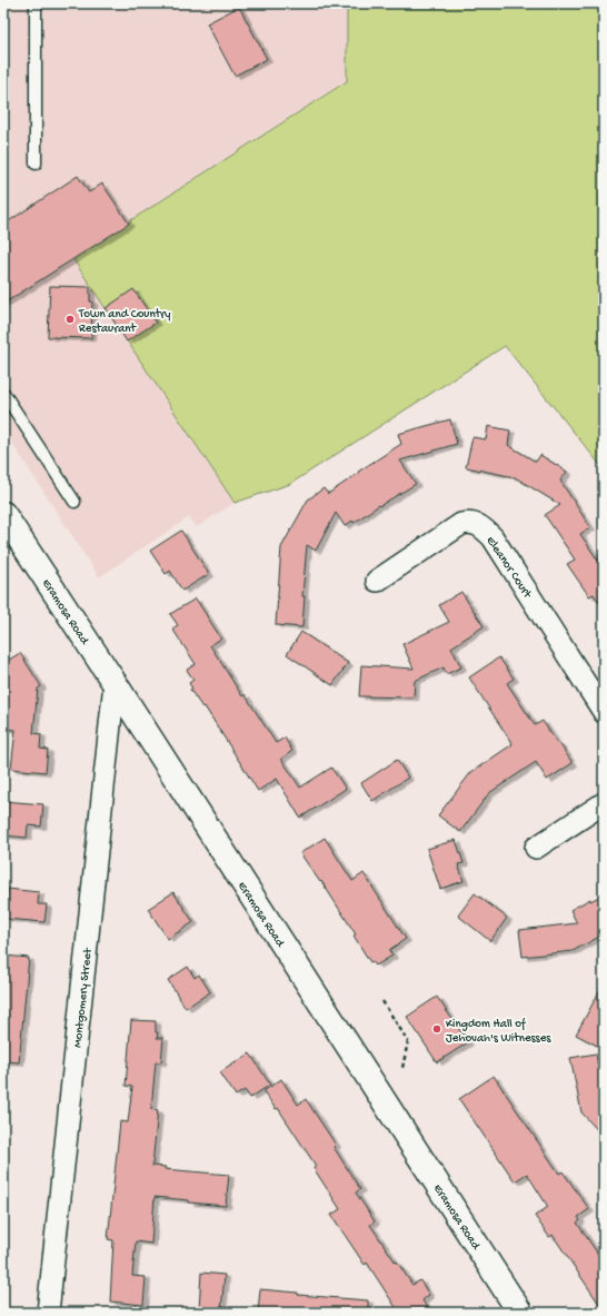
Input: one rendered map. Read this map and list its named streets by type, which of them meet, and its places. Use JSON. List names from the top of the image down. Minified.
{"streets":{"main road":["Eramosa Road"],"street":["Eleanor Court","Montgomery Street"]},"crossings":[["Eramosa Road","Montgomery Street"]],"places":["Town and Country Restaurant","Kingdom Hall of Jehovah's Witnesses"]}
